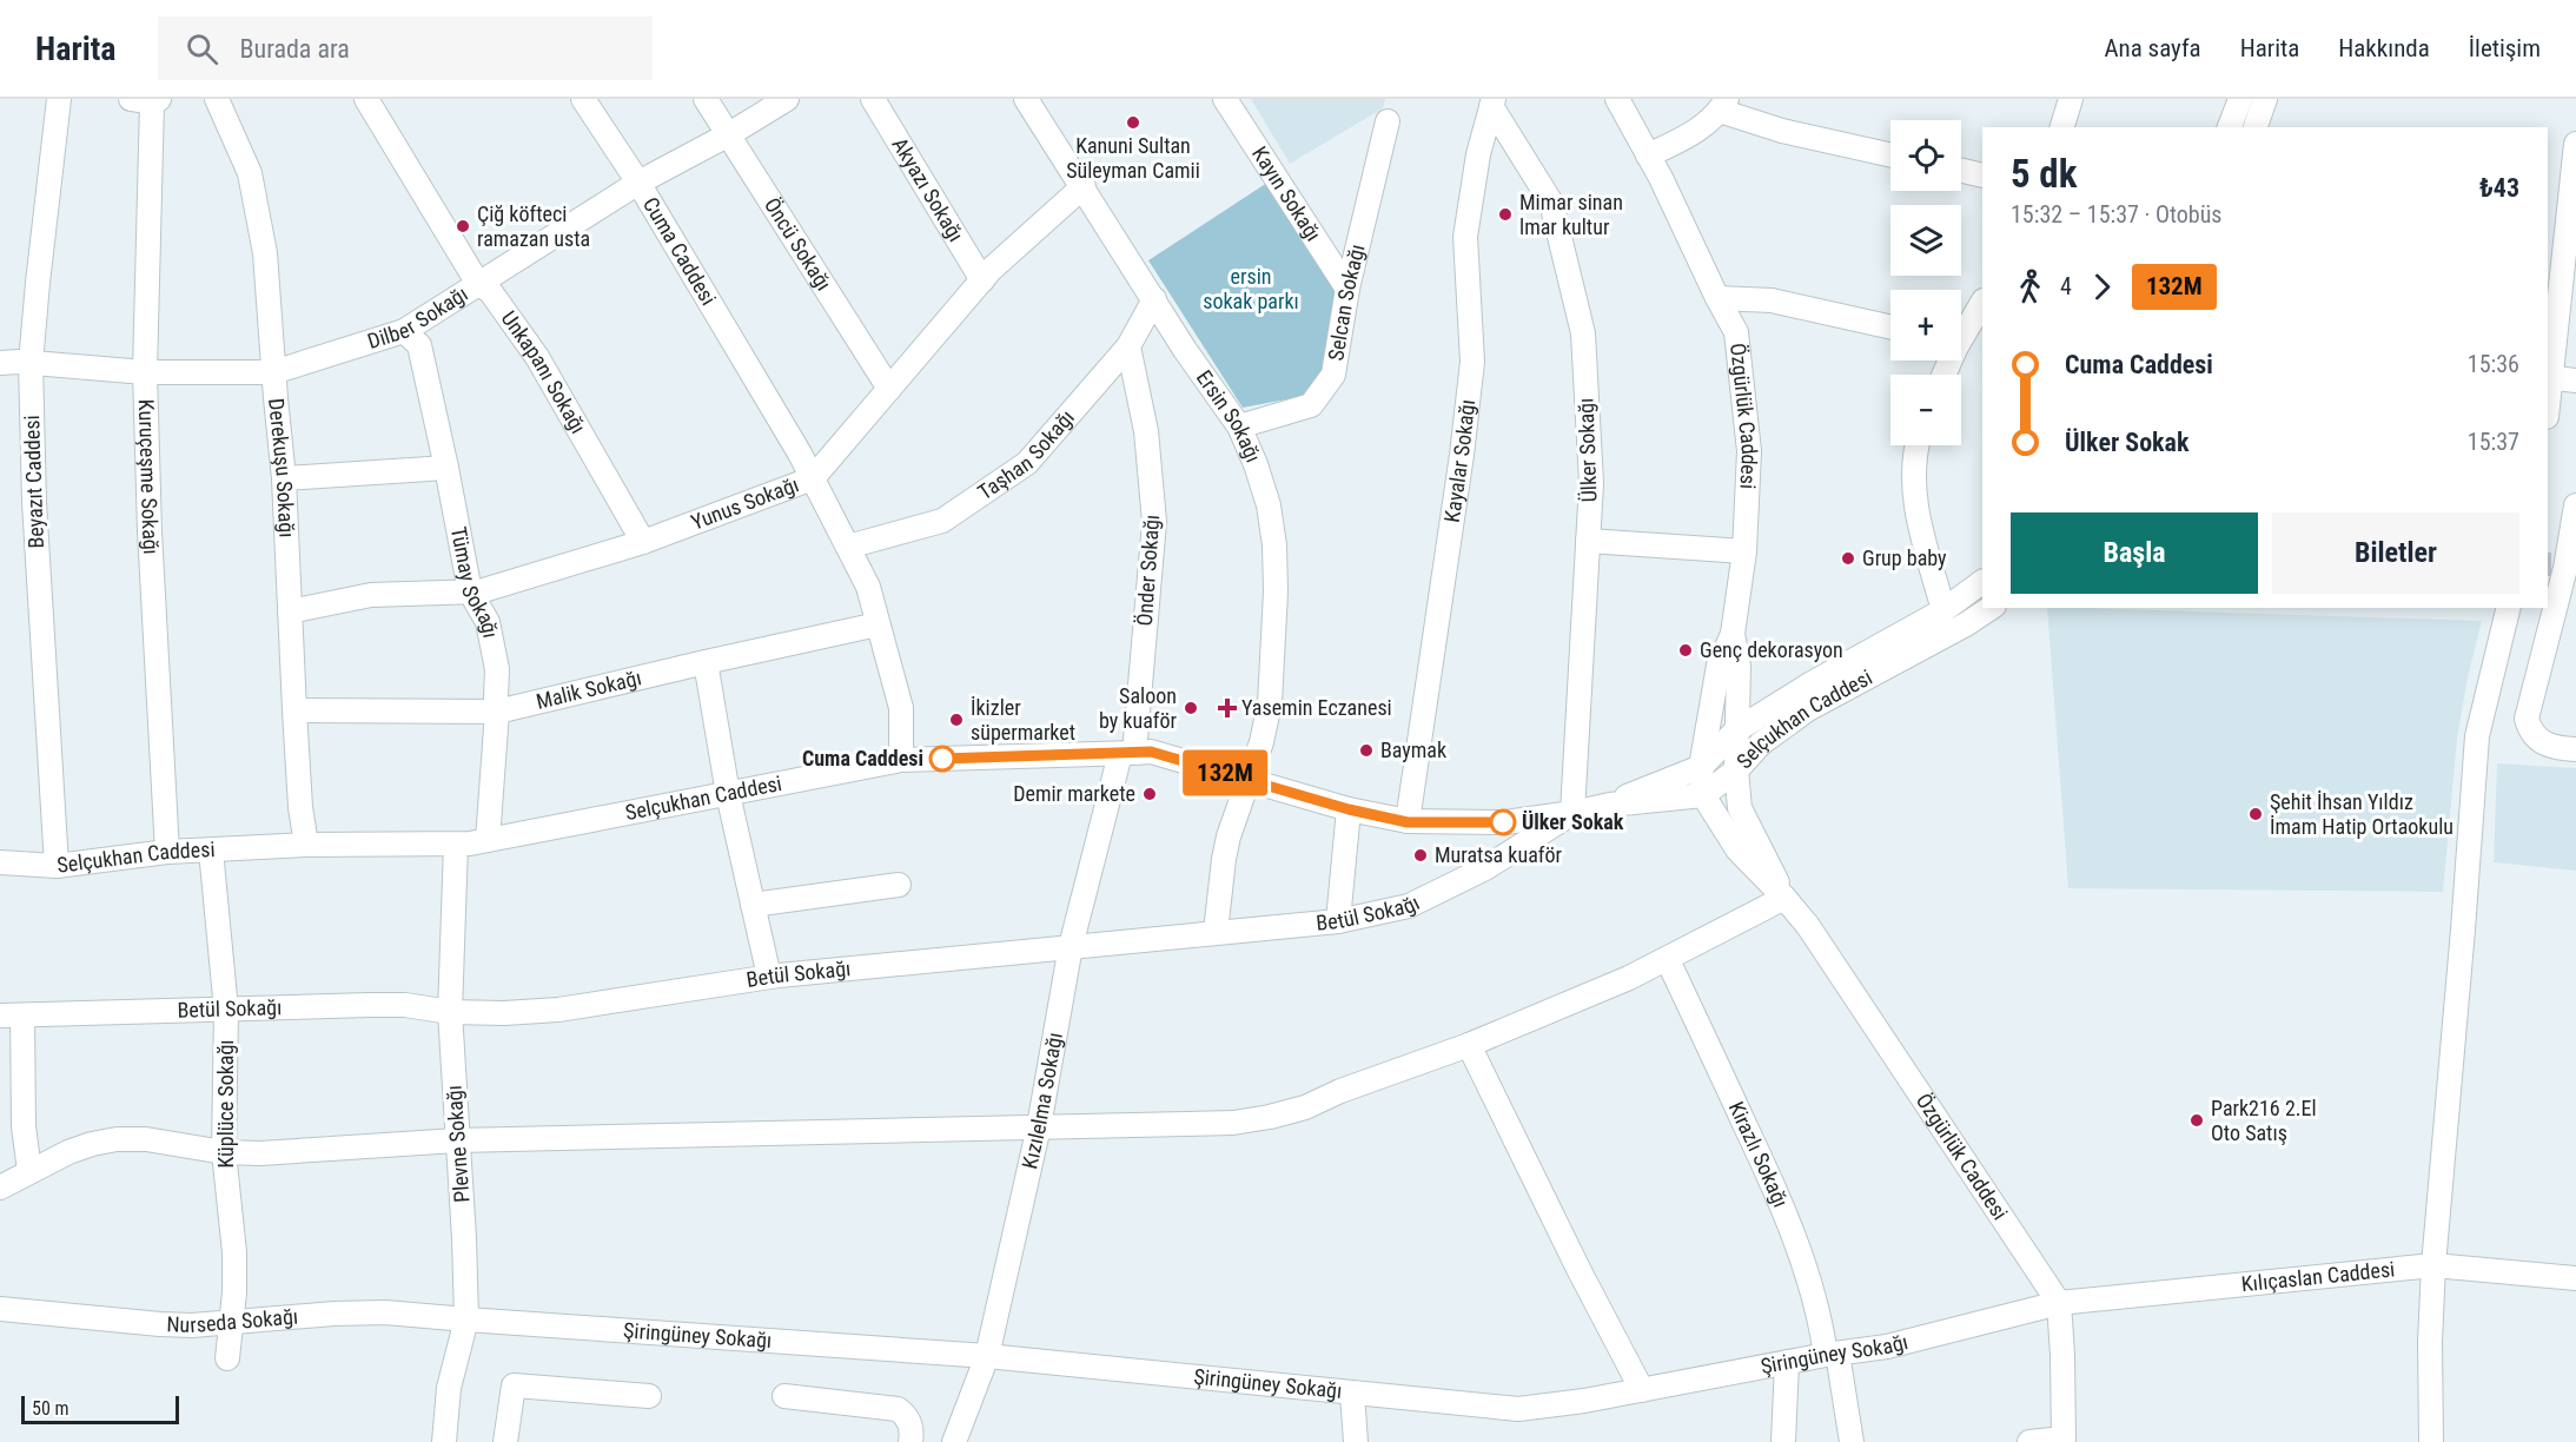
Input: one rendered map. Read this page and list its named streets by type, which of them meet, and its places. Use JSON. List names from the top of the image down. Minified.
{"streets":{"street":["Akyazı Sokağı","Kayın Sokağı","Öncü Sokağı","Cuma Caddesi","Selcan Sokağı","Dilber Sokağı","Unkapanı Sokağı","Özgürlük Caddesi","Ersin Sokağı","Ülker Sokağı","Taşhan Sokağı","Kayalar Sokağı","Derekuşu Sokağı","Kuruçeşme Sokağı","Beyazıt Caddesi","Yunus Sokağı","Önder Sokağı","Tümay Sokağı","Malik Sokağı","Selçukhan Caddesi","Betül Sokağı","Kızılelma Sokağı","Küplüce Sokağı","Plevne Sokağı","Kirazlı Sokağı","Kılıçaslan Caddesi","Nurseda Sokağı","Şiringüney Sokağı"]},"crossings":[["Akyazı Sokağı","Yunus Sokağı"],["Kayın Sokağı","Selcan Sokağı"],["Öncü Sokağı","Dilber Sokağı"],["Öncü Sokağı","Yunus Sokağı"],["Cuma Caddesi","Dilber Sokağı"],["Cuma Caddesi","Taşhan Sokağı"],["Cuma Caddesi","Yunus Sokağı"],["Cuma Caddesi","Malik Sokağı"],["Cuma Caddesi","Selçukhan Caddesi"],["Selcan Sokağı","Ersin Sokağı"],["Dilber Sokağı","Unkapanı Sokağı"],["Dilber Sokağı","Derekuşu Sokağı"],["Dilber Sokağı","Kuruçeşme Sokağı"],["Dilber Sokağı","Beyazıt Caddesi"],["Dilber Sokağı","Tümay Sokağı"],["Unkapanı Sokağı","Yunus Sokağı"],["Özgürlük Caddesi","Selçukhan Caddesi"],["Özgürlük Caddesi","Kılıçaslan Caddesi"],["Özgürlük Caddesi","Şiringüney Sokağı"],["Ersin Sokağı","Taşhan Sokağı"],["Ersin Sokağı","Yunus Sokağı"],["Ersin Sokağı","Selçukhan Caddesi"],["Ersin Sokağı","Betül Sokağı"],["Ülker Sokağı","Kayalar Sokağı"],["Ülker Sokağı","Selçukhan Caddesi"],["Ülker Sokağı","Betül Sokağı"],["Taşhan Sokağı","Önder Sokağı"],["Kayalar Sokağı","Selçukhan Caddesi"],["Derekuşu Sokağı","Yunus Sokağı"],["Derekuşu Sokağı","Malik Sokağı"],["Derekuşu Sokağı","Selçukhan Caddesi"],["Kuruçeşme Sokağı","Selçukhan Caddesi"],["Beyazıt Caddesi","Selçukhan Caddesi"],["Yunus Sokağı","Tümay Sokağı"],["Önder Sokağı","Selçukhan Caddesi"],["Önder Sokağı","Kızılelma Sokağı"],["Tümay Sokağı","Malik Sokağı"],["Tümay Sokağı","Selçukhan Caddesi"],["Selçukhan Caddesi","Betül Sokağı"],["Selçukhan Caddesi","Kızılelma Sokağı"],["Selçukhan Caddesi","Küplüce Sokağı"],["Selçukhan Caddesi","Plevne Sokağı"],["Betül Sokağı","Kızılelma Sokağı"],["Betül Sokağı","Küplüce Sokağı"],["Betül Sokağı","Plevne Sokağı"],["Kızılelma Sokağı","Şiringüney Sokağı"],["Küplüce Sokağı","Nurseda Sokağı"],["Plevne Sokağı","Nurseda Sokağı"],["Plevne Sokağı","Şiringüney Sokağı"],["Kirazlı Sokağı","Şiringüney Sokağı"],["Kılıçaslan Caddesi","Şiringüney Sokağı"],["Nurseda Sokağı","Şiringüney Sokağı"]],"parks":["ersin sokak parkı"],"places":{"other":["Kanuni Sultan Süleyman Camii","Mimar sinan lmar kultur","Çiğ köfteci ramazan usta","Grup baby","Genç dekorasyon","Saloon by kuaför","İkizler süpermarket","Baymak","Cuma Caddesi","Demir markete","Şehit İhsan Yıldız İmam Hatip Ortaokulu","Ülker Sokak","Muratsa kuaför","Park216 2.El Oto Satış"],"health":["Yasemin Eczanesi"]},"lines":["bus line 132M"],"scale_bar":"50 m","page":{"header":"Harita","search":"Burada ara","nav":["Ana sayfa","Harita","Hakkında","İletişim"],"on_map":"132M","map_buttons":["+","−"],"heading":["5 dk","15:32 – 15:37 · Otobüs","₺43"],"legs":["4","132M"],"list":[{"name":"Cuma Caddesi","value":"15:36"},{"name":"Ülker Sokak","value":"15:37"}],"buttons":["Başla","Biletler"],"scale":"50 m"}}
